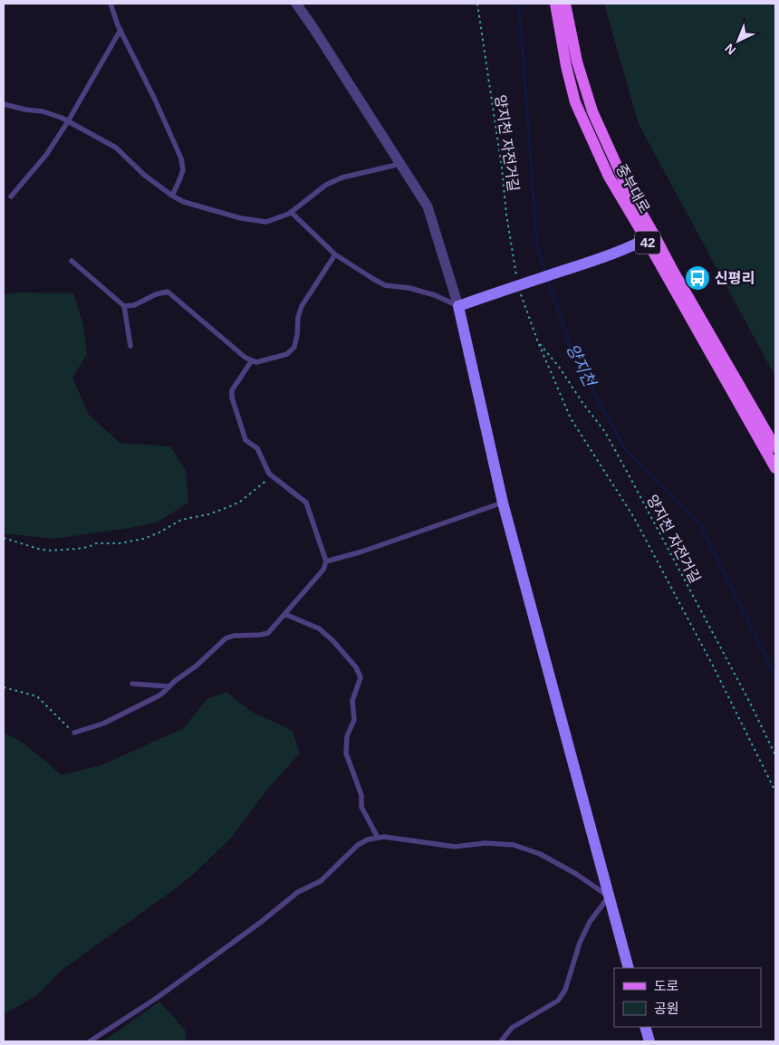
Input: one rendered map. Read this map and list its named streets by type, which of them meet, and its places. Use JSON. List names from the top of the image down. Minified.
{"streets":{"main road":["중부대로","42"],"path":["양지천 자전거길"]},"water":["양지천"],"places":{"bus stop":["신평리"]},"legend":["도로","공원"],"north":"bottom left"}
